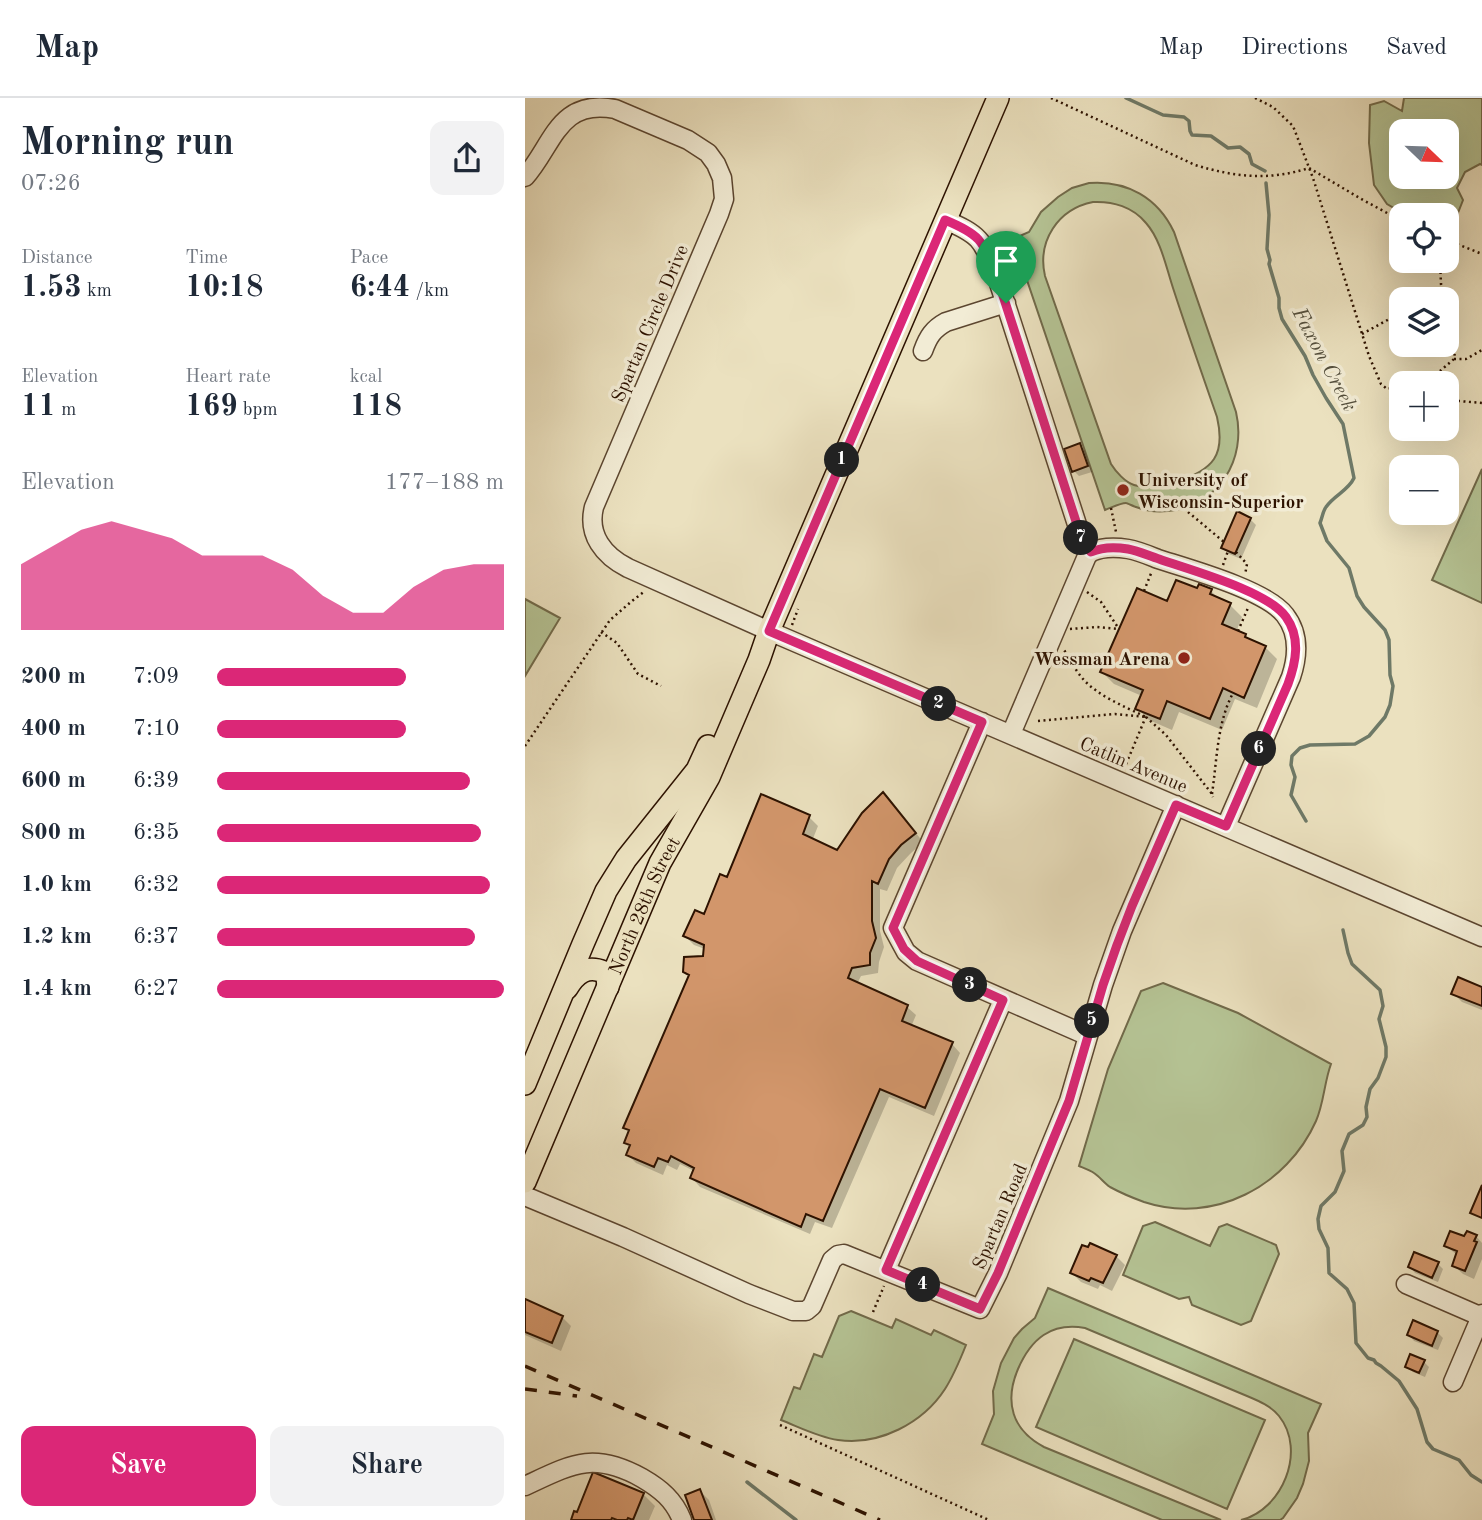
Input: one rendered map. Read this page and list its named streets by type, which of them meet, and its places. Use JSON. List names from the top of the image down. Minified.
{"streets":{"main road":["North 28th Street"],"street":["Spartan Circle Drive","Catlin Avenue","Spartan Road"]},"crossings":[["Spartan Circle Drive","Catlin Avenue"],["Spartan Circle Drive","North 28th Street"],["Catlin Avenue","North 28th Street"],["Catlin Avenue","Spartan Road"]],"water":["Faxon Creek"],"places":["University of Wisconsin-Superior","Wessman Arena"],"north":"bottom right","page":{"header":"Map","nav":["Map","Directions","Saved"],"heading":["Morning run","07:26"],"map_buttons":["+","−"],"stats":[["Distance","1.53 km"],["Time","10:18"],["Pace","6:44 /km"],["Elevation","11 m"],["Heart rate","169 bpm"],["kcal","118"]],"pins":["1","7","2","6","3","5","4"],"chart":["Elevation","177–188 m"],"list":[{"name":"200 m","note":"7:09"},{"name":"400 m","note":"7:10"},{"name":"600 m","note":"6:39"},{"name":"800 m","note":"6:35"},{"name":"1.0 km","note":"6:32"},{"name":"1.2 km","note":"6:37"},{"name":"1.4 km","note":"6:27"}],"buttons":["Save","Share"]}}
